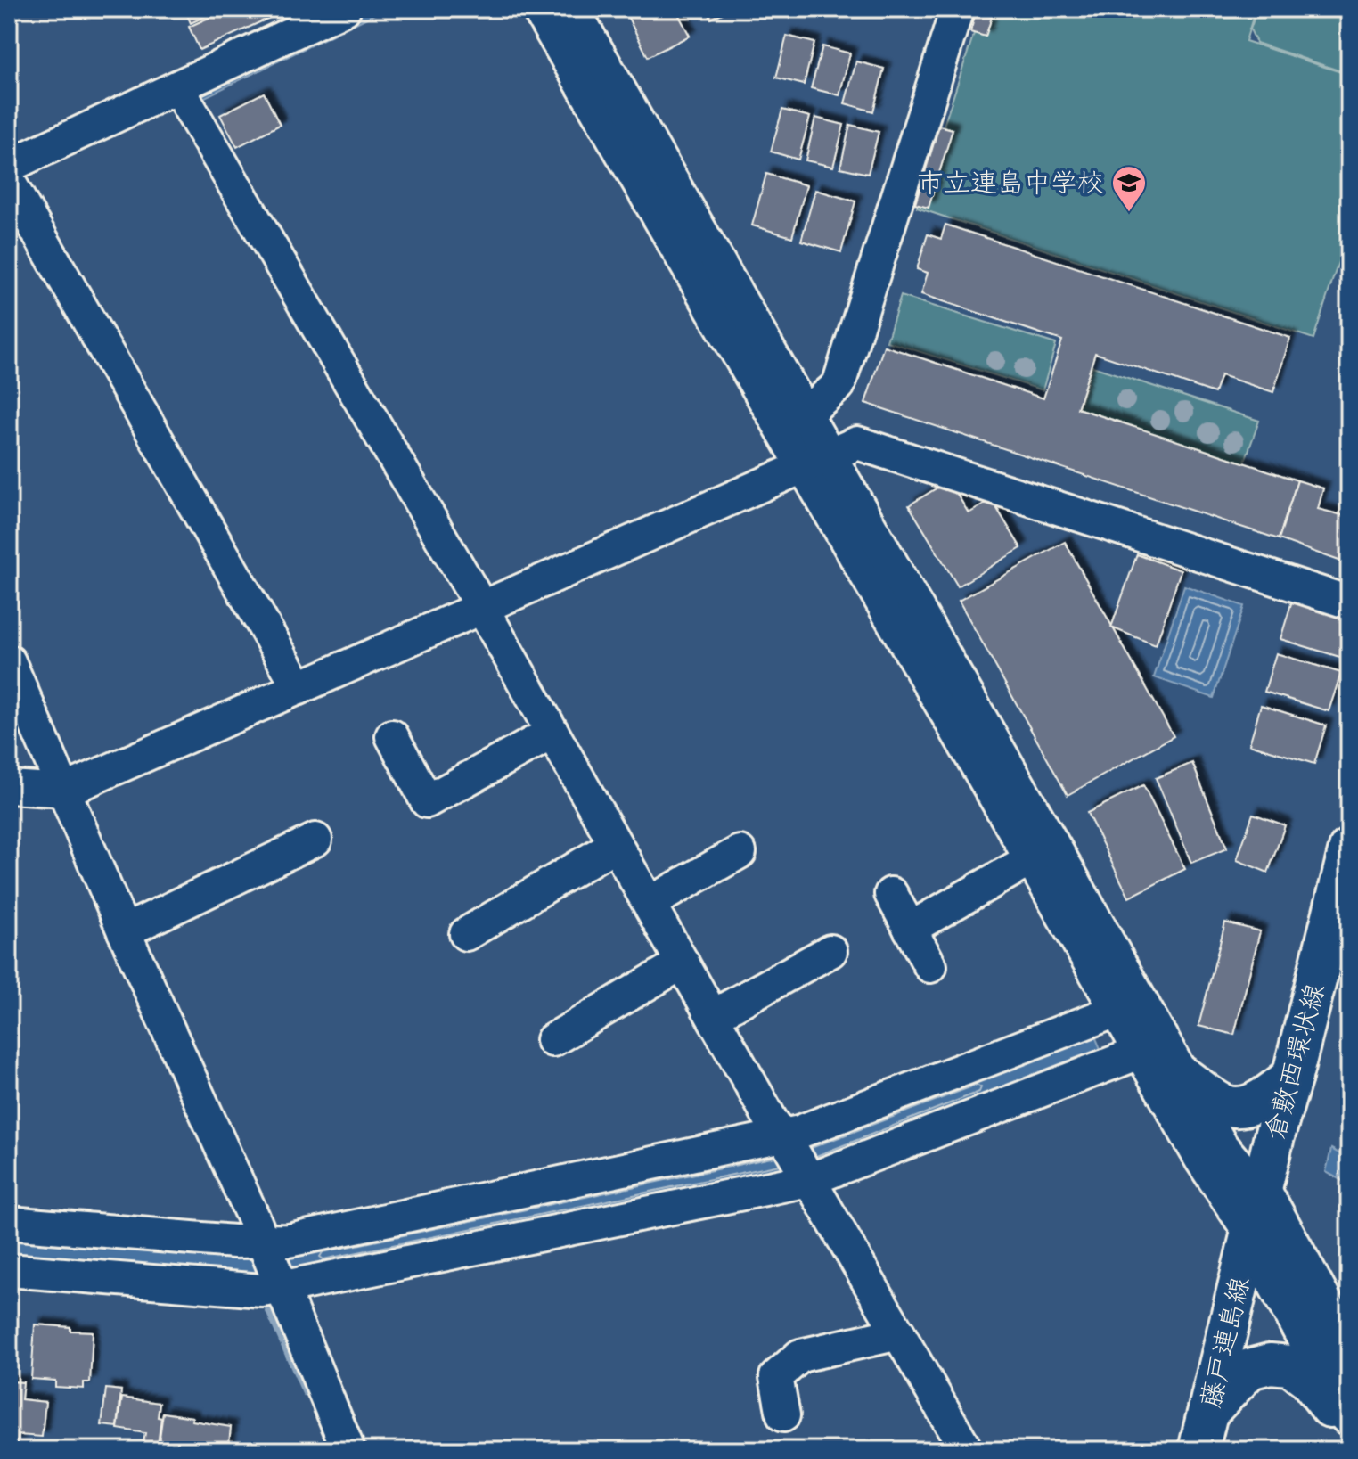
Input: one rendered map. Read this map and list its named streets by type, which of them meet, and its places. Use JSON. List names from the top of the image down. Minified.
{"streets":{"main road":["倉敷西環状線","藤戸連島線"]},"crossings":[["倉敷西環状線","藤戸連島線"]],"places":{"school or university":["市立連島中学校"]}}
